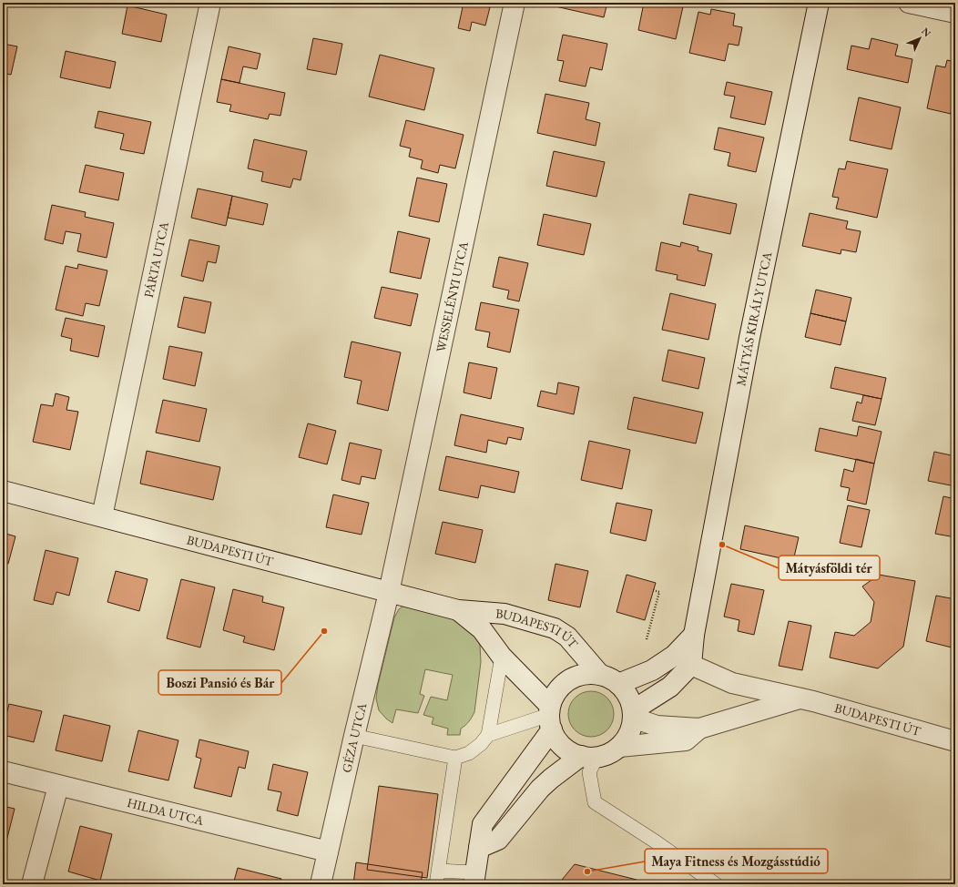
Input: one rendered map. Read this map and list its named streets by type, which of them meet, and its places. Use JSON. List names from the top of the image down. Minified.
{"streets":{"street":["PÁRTA UTCA","WESSELÉNYI UTCA","MÁTYÁS KIRÁLY UTCA","BUDAPESTI ÚT","GÉZA UTCA","HILDA UTCA"]},"crossings":[["PÁRTA UTCA","BUDAPESTI ÚT"],["WESSELÉNYI UTCA","BUDAPESTI ÚT"],["WESSELÉNYI UTCA","GÉZA UTCA"],["MÁTYÁS KIRÁLY UTCA","BUDAPESTI ÚT"],["BUDAPESTI ÚT","GÉZA UTCA"],["GÉZA UTCA","HILDA UTCA"]],"places":["Mátyásföldi tér","Boszi Pansió és Bár","Maya Fitness és Mozgásstúdió"],"north":"top right"}
